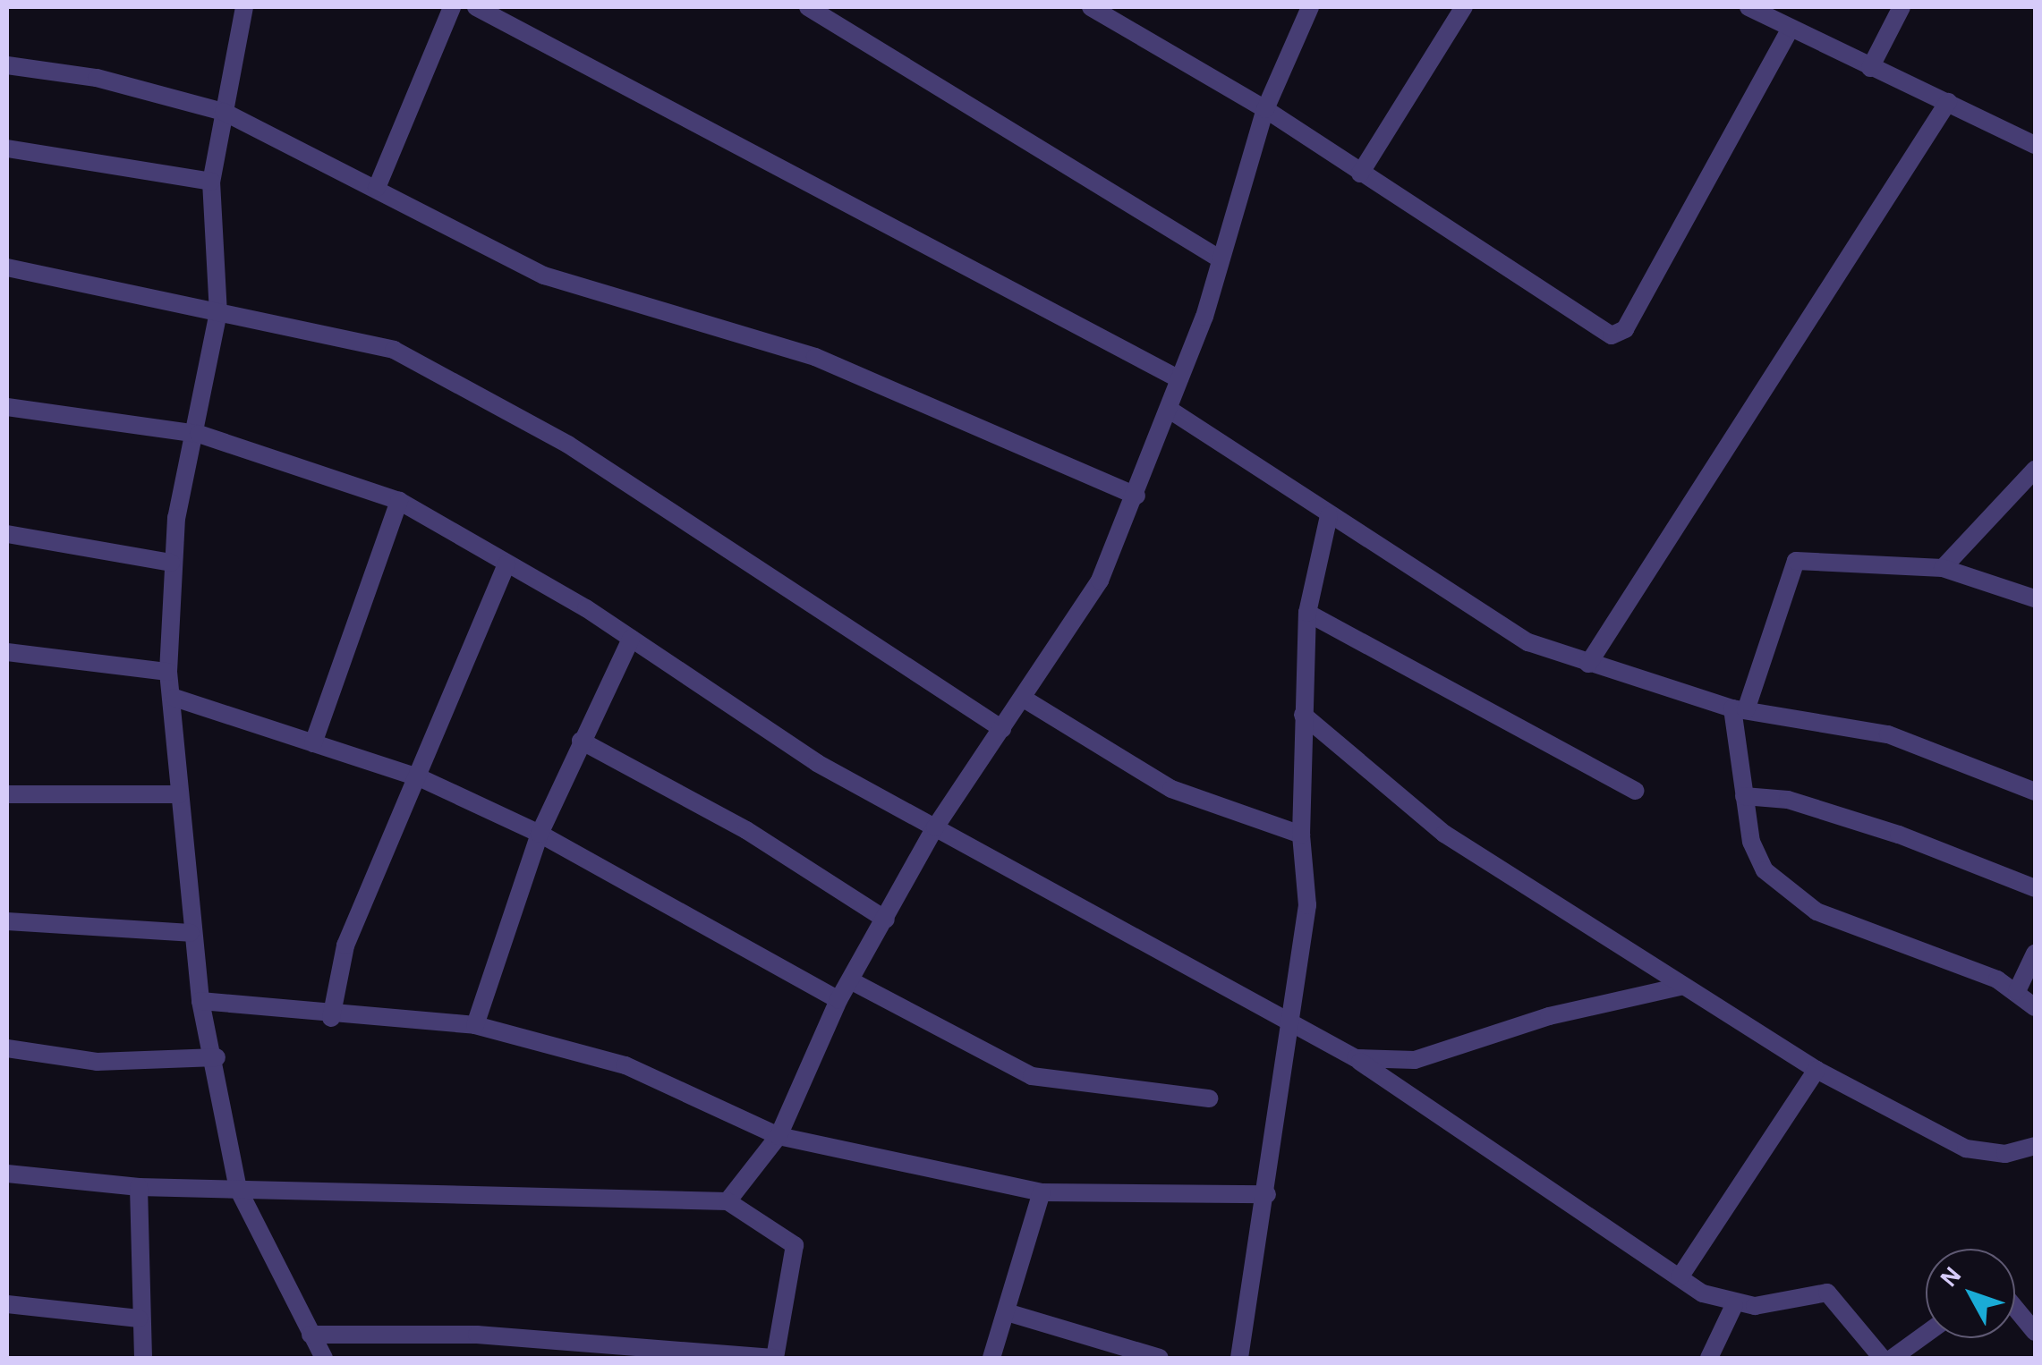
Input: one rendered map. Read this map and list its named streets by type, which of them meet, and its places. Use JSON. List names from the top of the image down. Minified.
{"north":"top left"}
